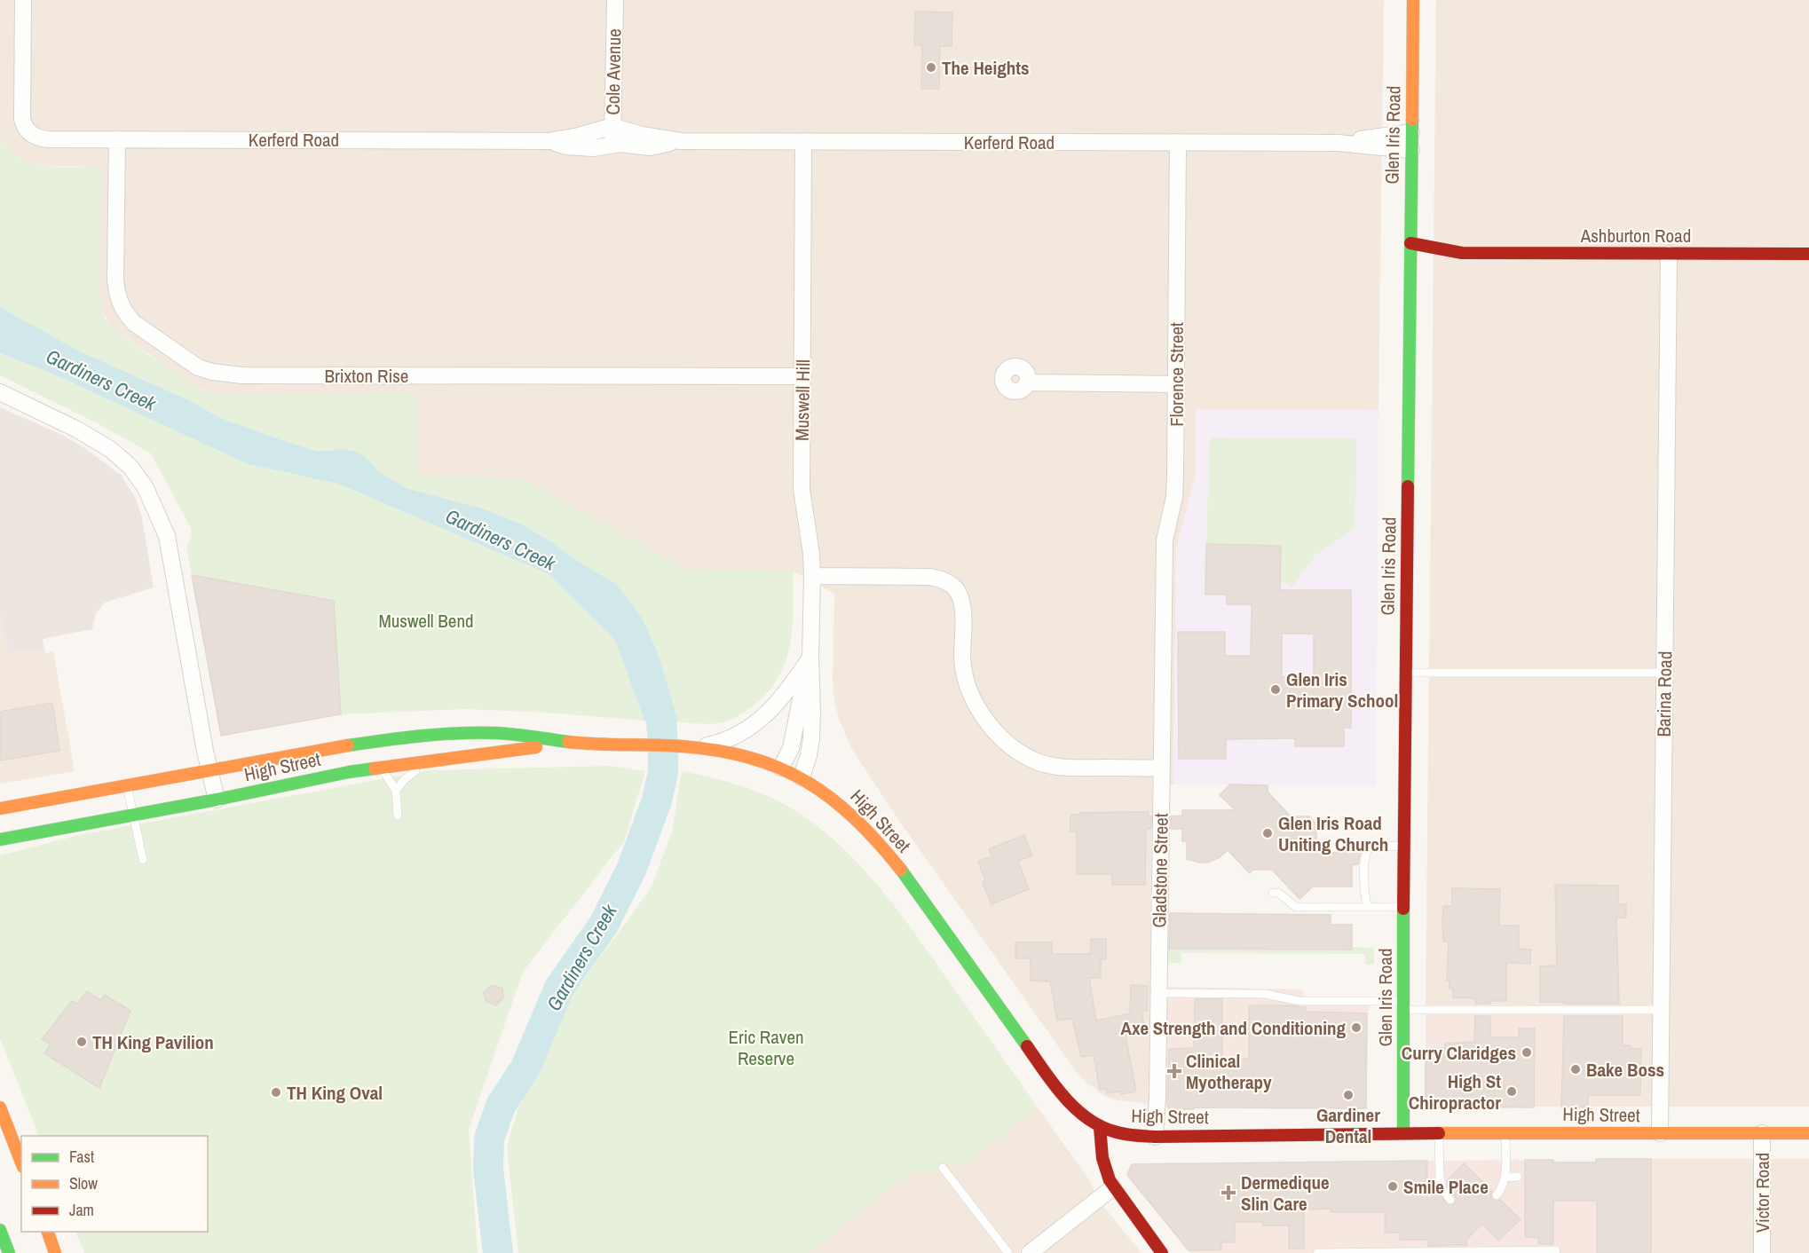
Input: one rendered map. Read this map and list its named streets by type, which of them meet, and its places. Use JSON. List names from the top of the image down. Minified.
{"streets":{"main road":["Glen Iris Road","Ashburton Road","High Street"],"street":["Cole Avenue","Kerferd Road","Florence Street","Brixton Rise","Muswell Hill","Barina Road","Gladstone Street","Victor Road"]},"crossings":[["Cole Avenue","Kerferd Road"],["Glen Iris Road","Kerferd Road"],["Glen Iris Road","Ashburton Road"],["Glen Iris Road","High Street"],["Kerferd Road","Florence Street"],["Kerferd Road","Brixton Rise"],["Kerferd Road","Muswell Hill"],["Ashburton Road","Barina Road"],["Florence Street","Gladstone Street"],["Brixton Rise","Muswell Hill"],["Muswell Hill","High Street"],["Barina Road","High Street"],["High Street","Gladstone Street"],["High Street","Victor Road"]],"water":["Gardiners Creek"],"parks":["Muswell Bend","Eric Raven Reserve"],"places":{"other":["The Heights","Glen Iris Primary School","Glen Iris Road Uniting Church","Axe Strength and Conditioning","TH King Pavilion","Curry Claridges","Bake Boss","High St Chiropractor","TH King Oval","Gardiner Dental","Smile Place"],"health":["Clinical Myotherapy","Dermedique Slin Care"]},"legend":["Fast","Slow","Jam"]}
